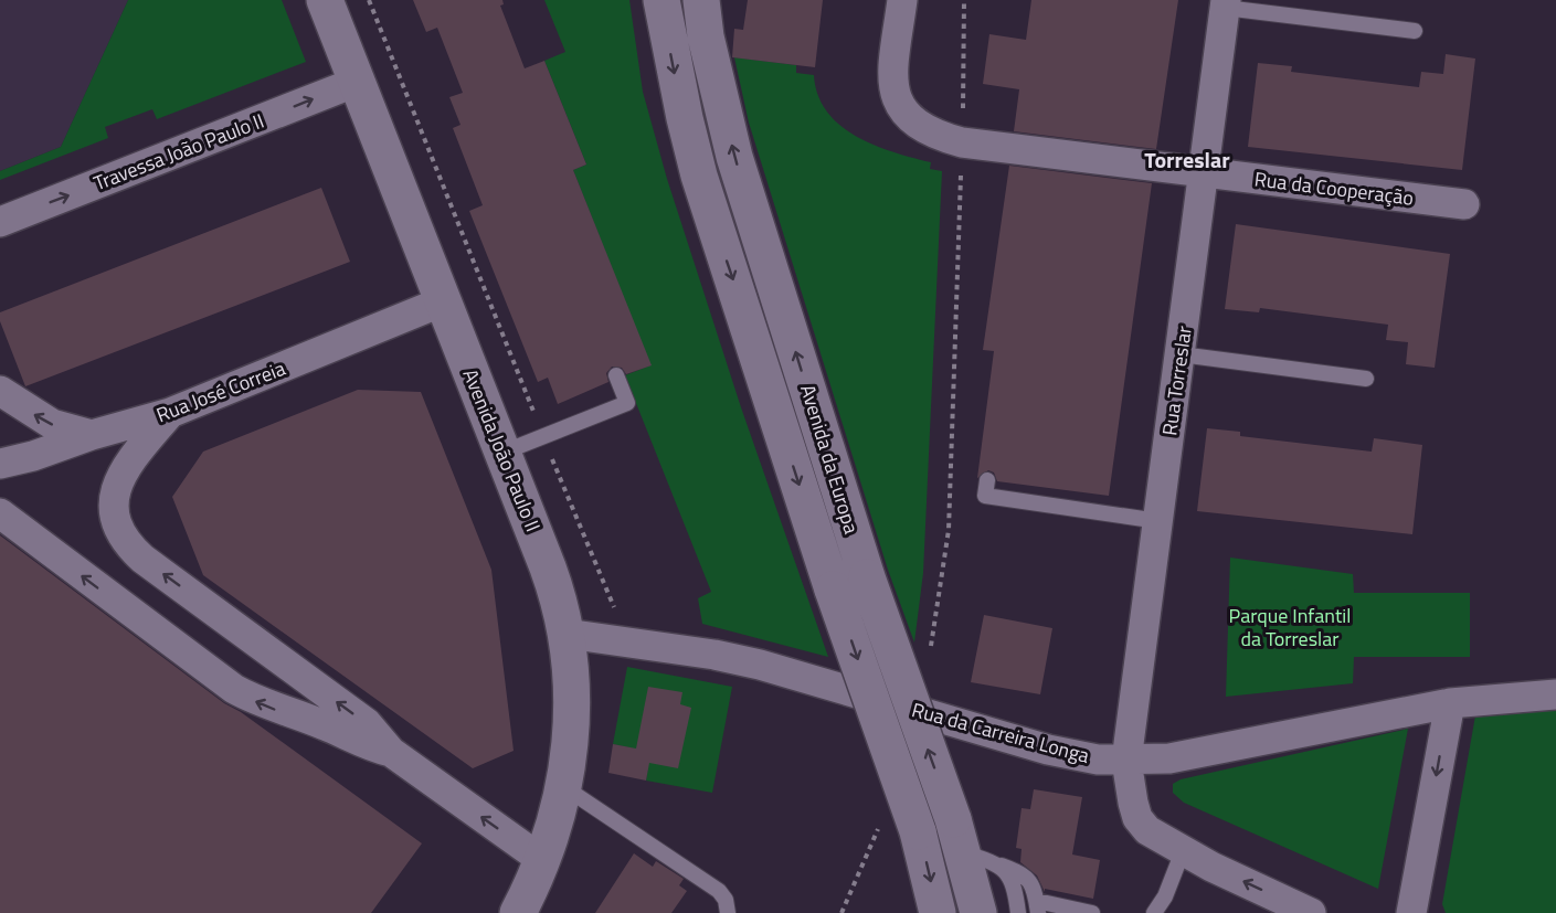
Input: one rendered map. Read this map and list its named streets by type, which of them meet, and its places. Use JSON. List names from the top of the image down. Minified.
{"streets":{"main road":["Avenida João Paulo II","Avenida da Europa"],"street":["Travessa João Paulo II","Rua da Cooperação","Rua Torreslar","Rua José Correia","Rua da Carreira Longa"]},"crossings":[["Travessa João Paulo II","Avenida João Paulo II"],["Rua da Cooperação","Rua Torreslar"],["Rua Torreslar","Rua da Carreira Longa"],["Rua José Correia","Avenida João Paulo II"],["Avenida João Paulo II","Rua da Carreira Longa"]],"one_way":["Travessa João Paulo II"],"districts":["Torreslar"],"parks":["Parque Infantil da Torreslar"]}
